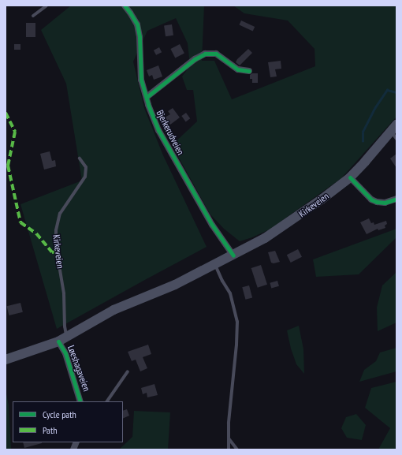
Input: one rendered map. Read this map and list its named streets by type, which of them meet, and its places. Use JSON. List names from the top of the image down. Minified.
{"streets":{"main road":["Kirkeveien"],"street":["Bjerkerudveien","Løeshagaveien"]},"crossings":[["Bjerkerudveien","Kirkeveien"],["Kirkeveien","Løeshagaveien"]],"legend":["Cycle path","Path"]}
